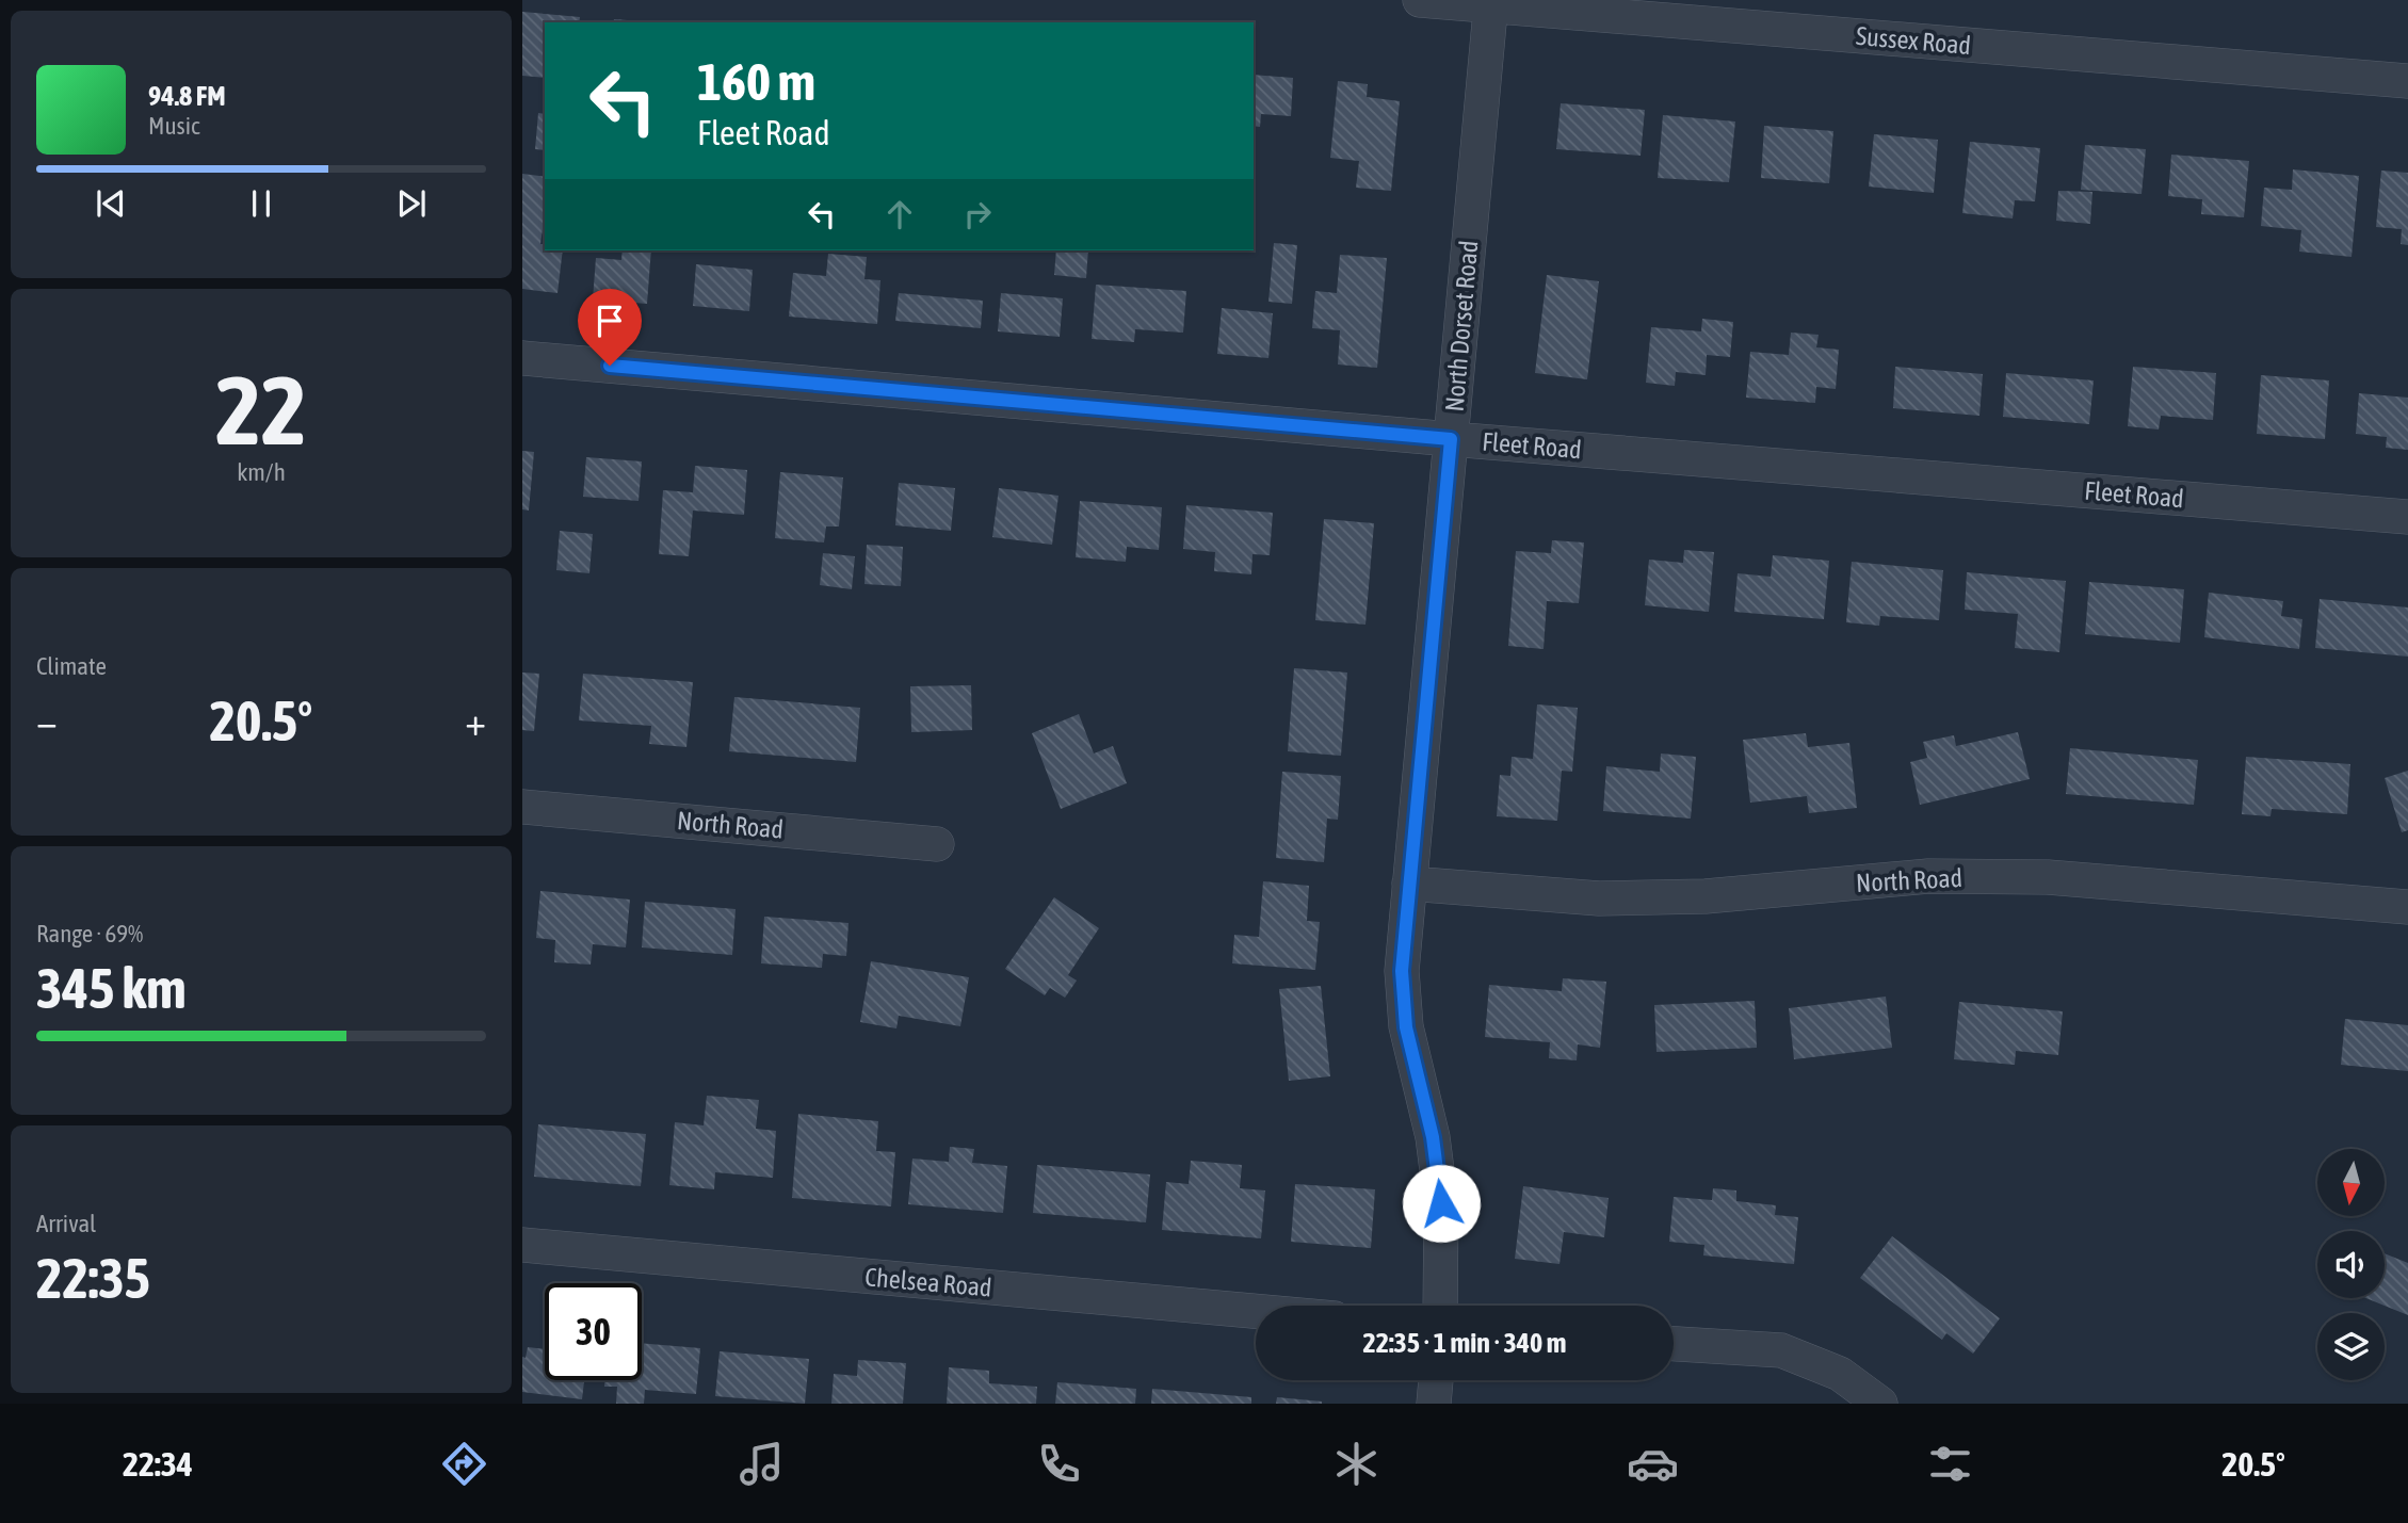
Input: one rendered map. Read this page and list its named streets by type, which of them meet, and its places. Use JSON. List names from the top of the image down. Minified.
{"streets":{"street":["Sussex Road","North Dorset Road","Fleet Road","North Road","Chelsea Road"]},"crossings":[["Sussex Road","North Dorset Road"],["North Dorset Road","Fleet Road"],["North Dorset Road","North Road"]],"north":"bottom","page":{"turn":["160 m","Fleet Road"],"song":["94.8 FM","Music"],"tile":[["22","km/h"],"Climate",["Range · 69%","345 km"],["Arrival","22:35"]],"heat":["−","20.5°","+"],"limit":"30","trip":"22:35 · 1 min · 340 m","tabs":["22:34","20.5°"]}}
